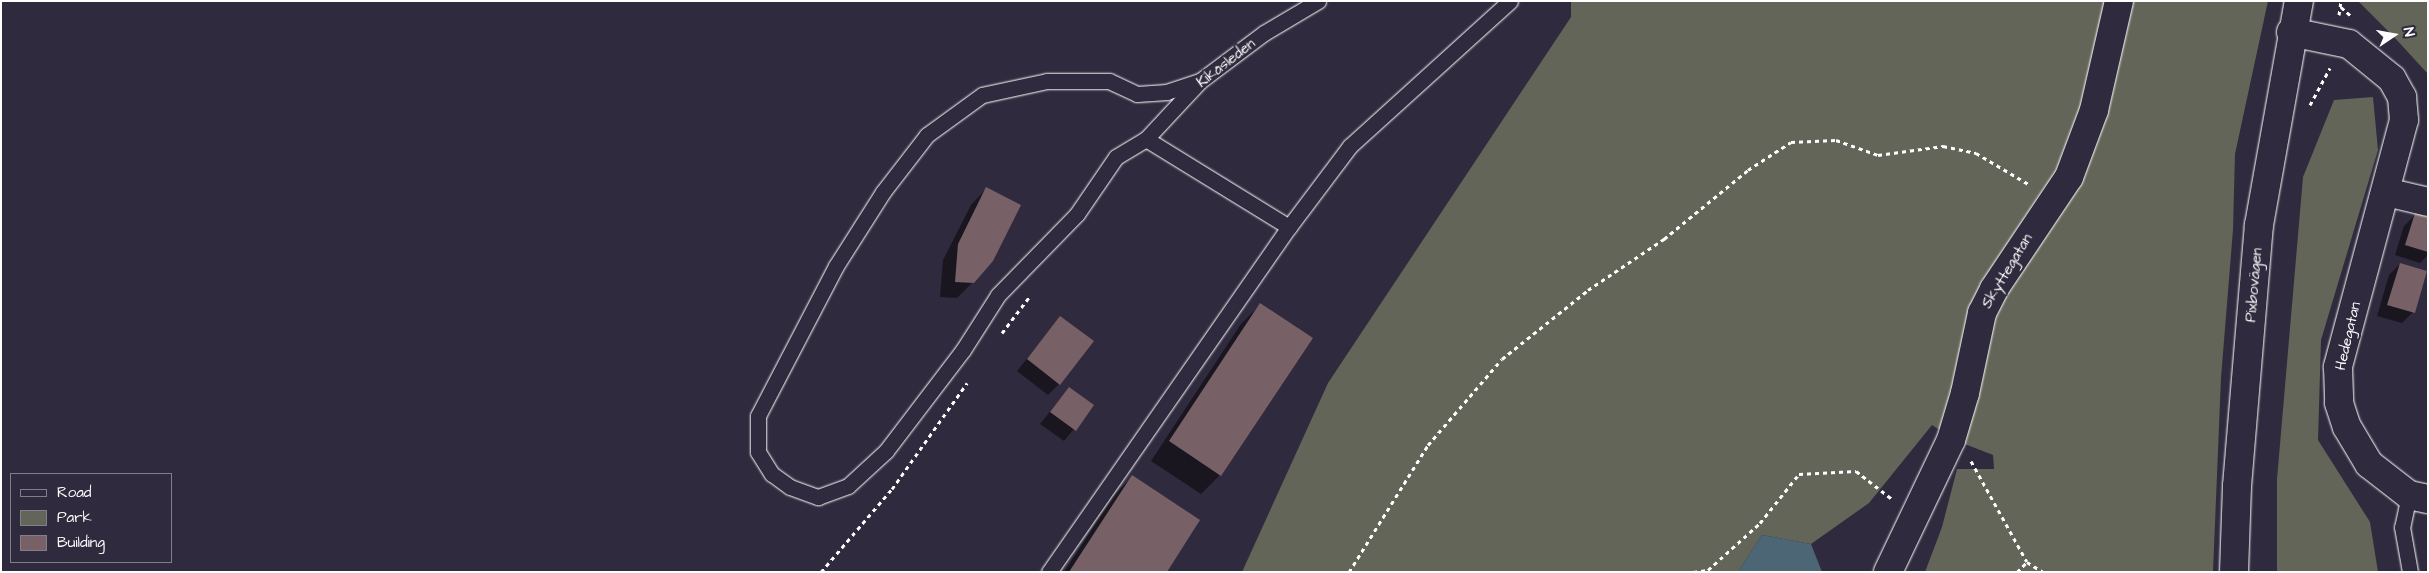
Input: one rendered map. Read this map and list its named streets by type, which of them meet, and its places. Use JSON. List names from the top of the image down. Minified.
{"streets":{"street":["Skyttegatan","Pixbovägen","Hedegatan"],"lane":["Kikåsleden"]},"crossings":[["Pixbovägen","Hedegatan"]],"legend":["Road","Park","Building"],"north":"right"}
